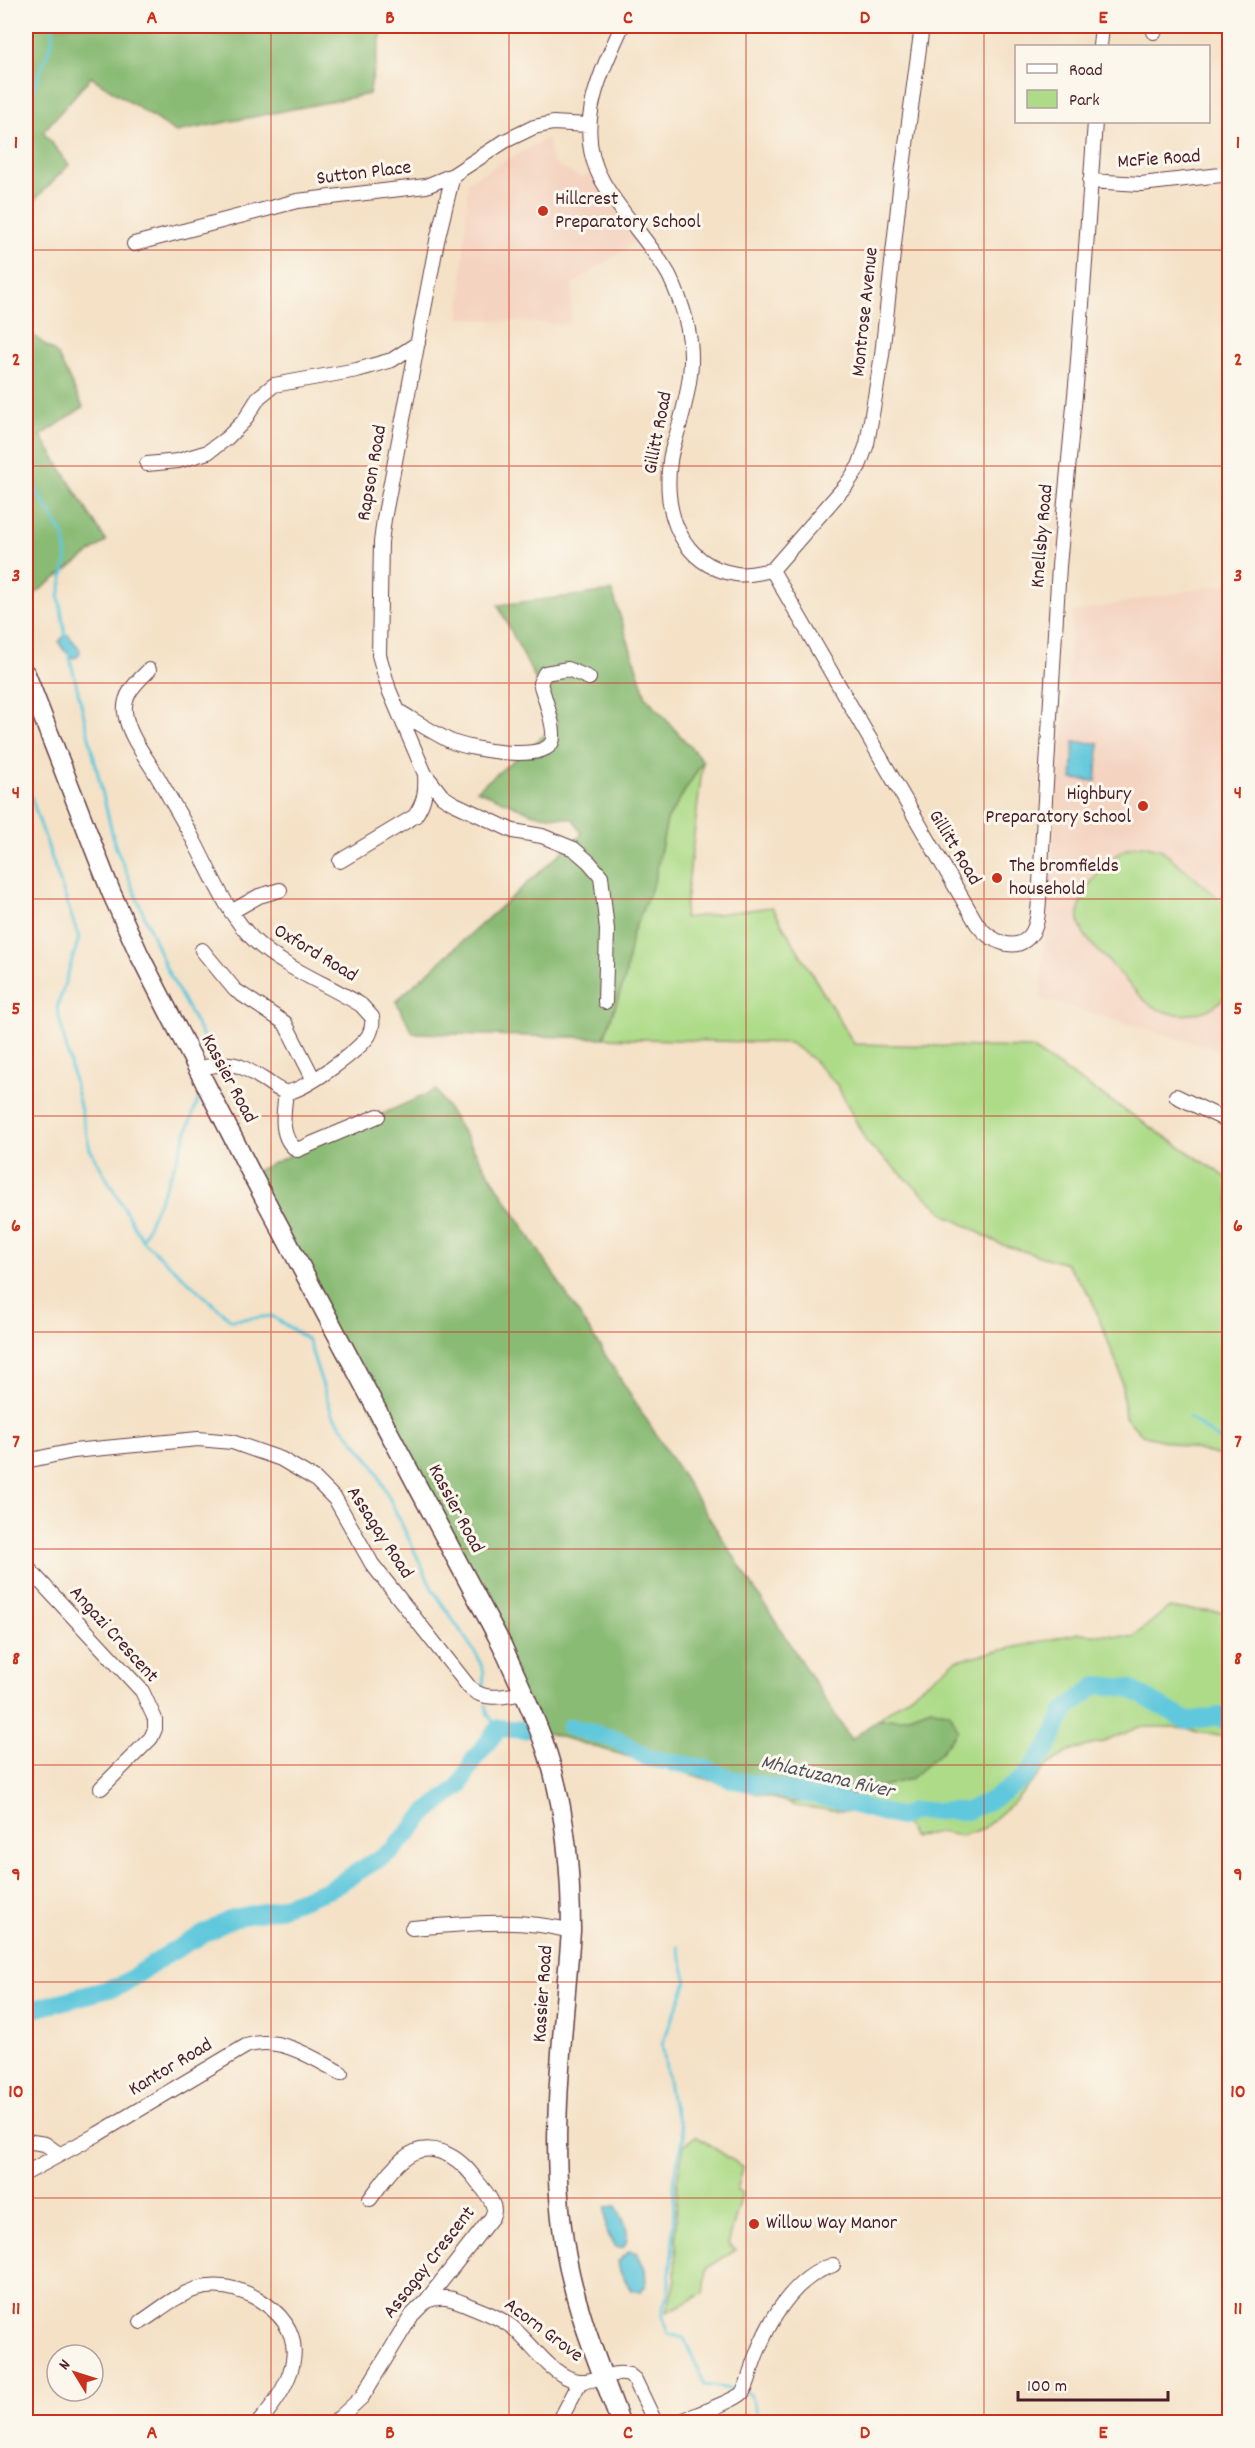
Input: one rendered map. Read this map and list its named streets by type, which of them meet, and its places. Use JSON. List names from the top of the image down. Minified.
{"streets":{"main road":["Kassier Road"],"street":["McFie Road","Sutton Place","Montrose Avenue","Gillitt Road","Rapson Road","Knellsby Road","Oxford Road","Assagay Road","Angazi Crescent","Kantor Road","Assagay Crescent","Acorn Grove"]},"crossings":[["McFie Road","Knellsby Road"],["Sutton Place","Gillitt Road"],["Sutton Place","Rapson Road"],["Montrose Avenue","Gillitt Road"],["Gillitt Road","Knellsby Road"],["Kassier Road","Assagay Road"],["Kassier Road","Acorn Grove"],["Assagay Crescent","Acorn Grove"]],"water":["Mhlatuzana River"],"places":["Hillcrest Preparatory School","Highbury Preparatory School","The bromfields household","Willow Way Manor"],"legend":["Road","Park"],"scale_bar":"100 m","north":"top left","grid":{"columns":["A","B","C","D","E"],"rows":["1","2","3","4","5","6","7","8","9","10","11"]}}
